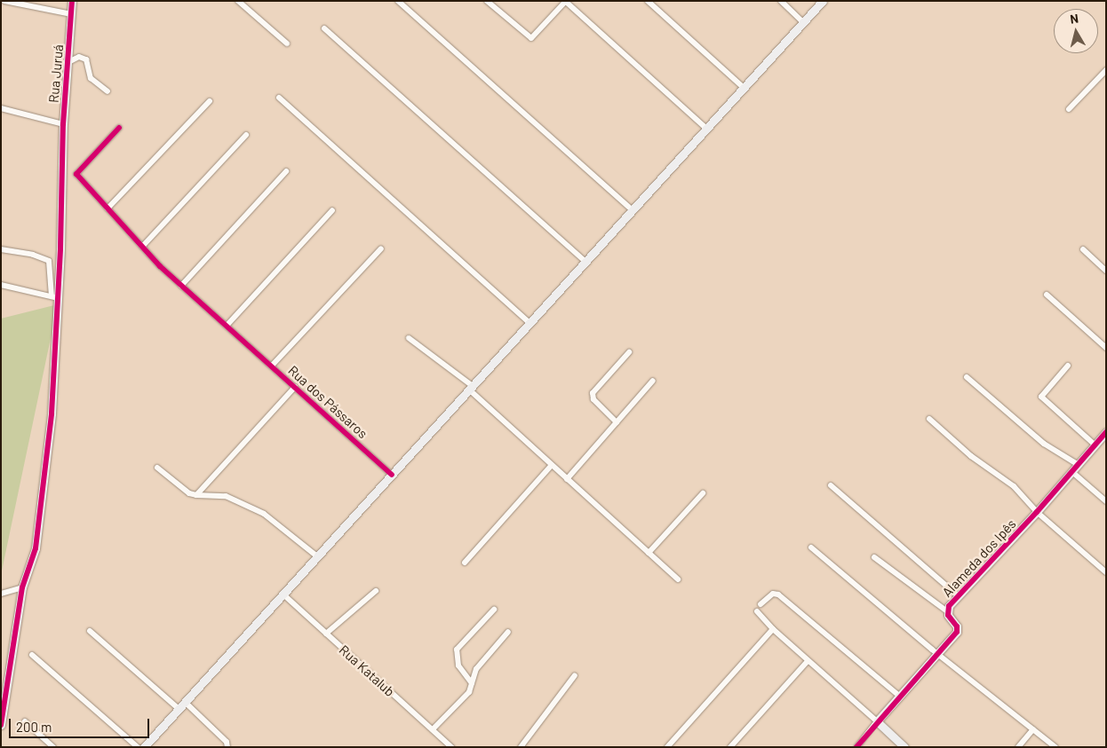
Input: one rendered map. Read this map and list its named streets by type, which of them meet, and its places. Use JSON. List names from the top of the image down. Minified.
{"streets":{"street":["Rua Juruá","Rua dos Pássaros","Alameda dos Ipês","Rua Katalub"]},"scale_bar":"200 m","north":"top"}
